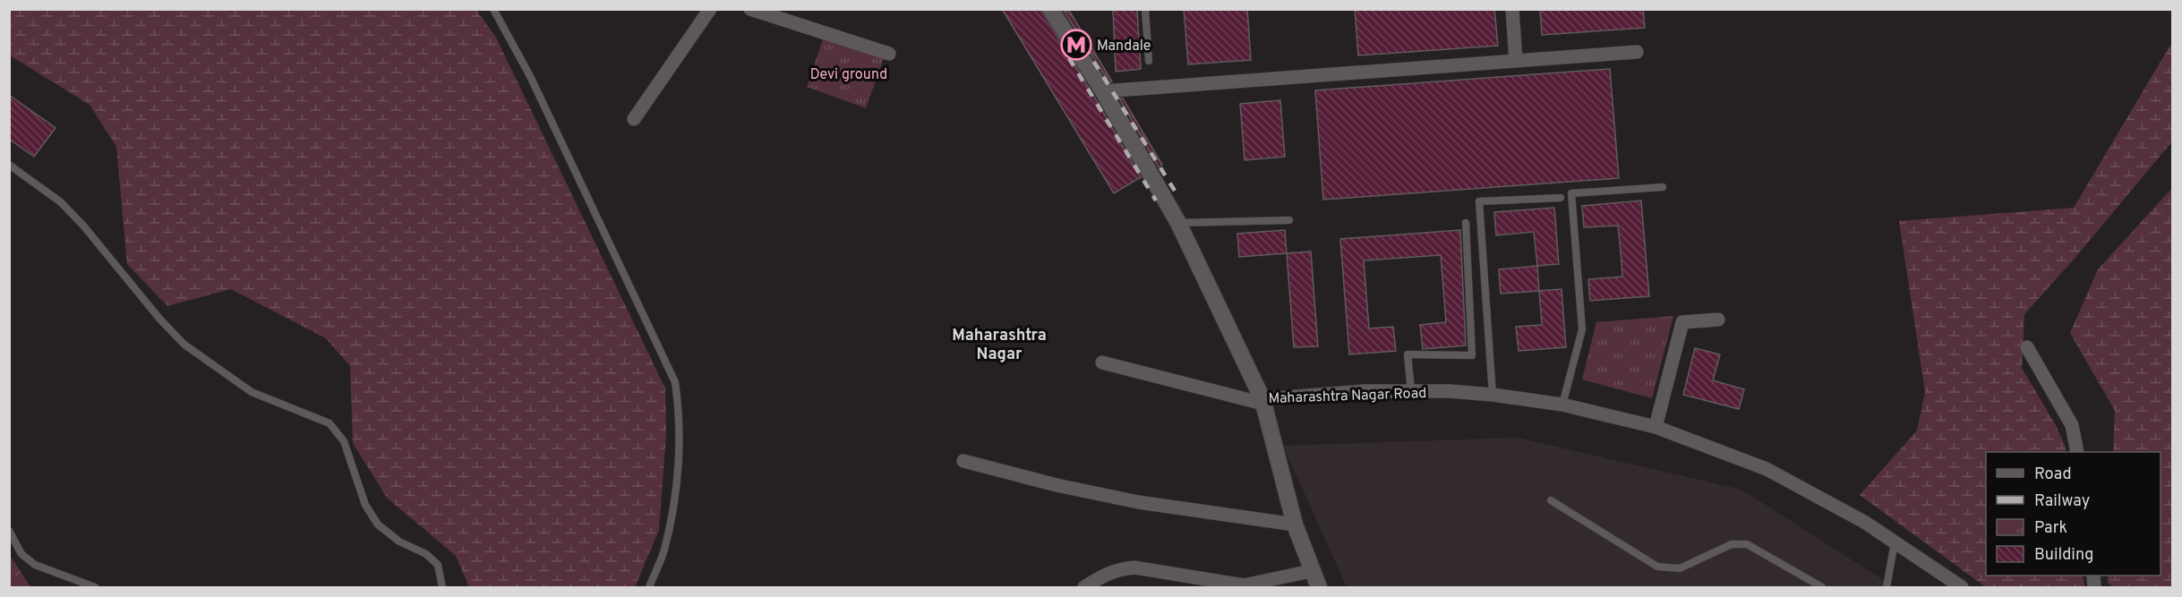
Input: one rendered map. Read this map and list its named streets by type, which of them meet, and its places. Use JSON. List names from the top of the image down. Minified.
{"streets":{"street":["Maharashtra Nagar Road"]},"districts":["Maharashtra Nagar"],"parks":["Devi ground"],"places":{"metro station":["Mandale"]},"legend":["Road","Railway","Park","Building"]}
